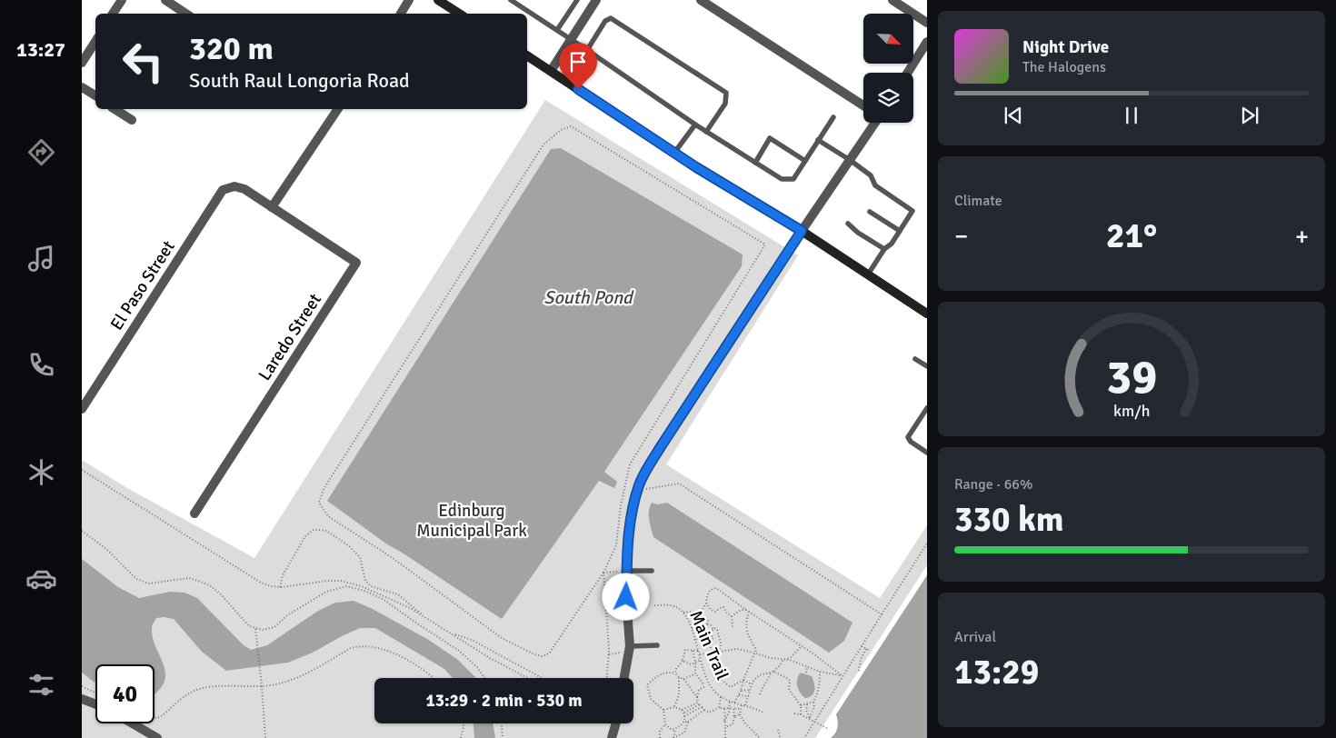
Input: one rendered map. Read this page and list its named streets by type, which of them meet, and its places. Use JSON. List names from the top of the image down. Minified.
{"streets":{"street":["El Paso Street","Laredo Street"],"path":["Main Trail"]},"crossings":[["El Paso Street","Laredo Street"]],"water":["South Pond"],"parks":["Edinburg Municipal Park"],"north":"bottom right","page":{"tabs":"13:27","turn":["320 m","South Raul Longoria Road"],"song":["Night Drive","The Halogens"],"tile":["Climate",["Range · 66%","330 km"],["Arrival","13:29"]],"heat":["−","21°","+"],"limit":"40","trip":"13:29 · 2 min · 530 m","gauge":["39","km/h"]}}
